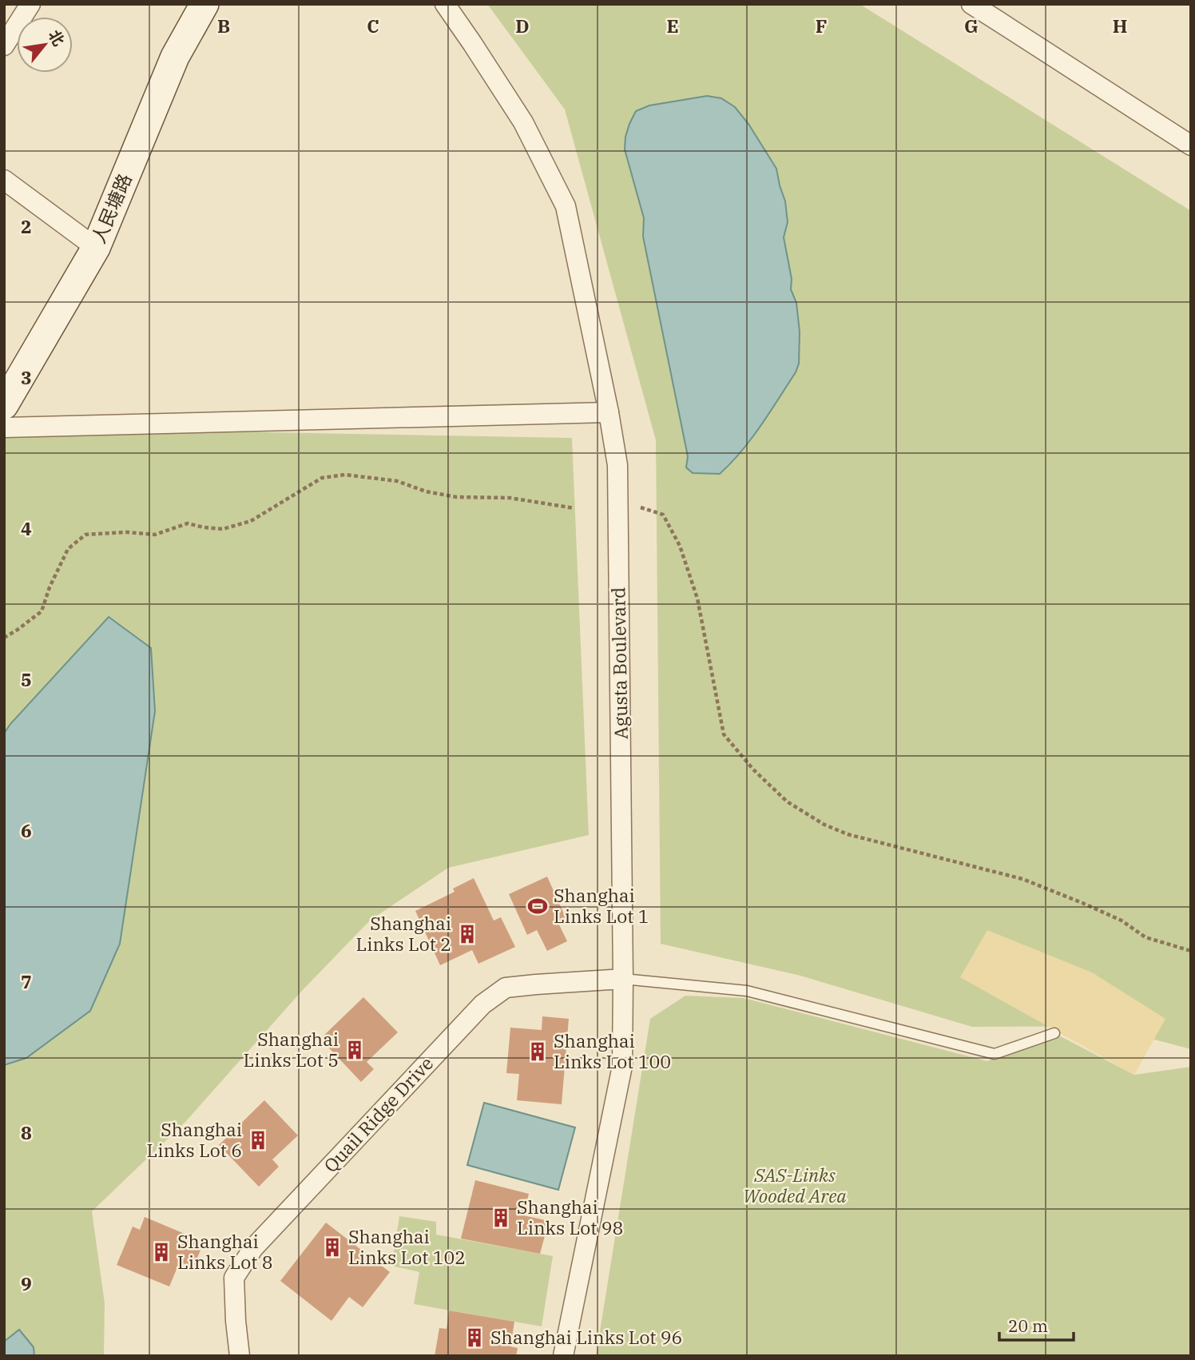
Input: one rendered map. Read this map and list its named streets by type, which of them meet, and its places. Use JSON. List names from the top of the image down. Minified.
{"streets":{"street":["人民塘路","Agusta Boulevard","Quail Ridge Drive"]},"crossings":[["Agusta Boulevard","Quail Ridge Drive"]],"parks":["SAS-Links Wooded Area"],"places":{"sports":["Shanghai Links Lot 1"],"building":["Shanghai Links Lot 2","Shanghai Links Lot 5","Shanghai Links Lot 100","Shanghai Links Lot 6","Shanghai Links Lot 98","Shanghai Links Lot 102","Shanghai Links Lot 8","Shanghai Links Lot 96"]},"scale_bar":"20 m","north":"top right","grid":{"columns":["B","C","D","E","F","G","H"],"rows":["2","3","4","5","6","7","8","9"]}}
